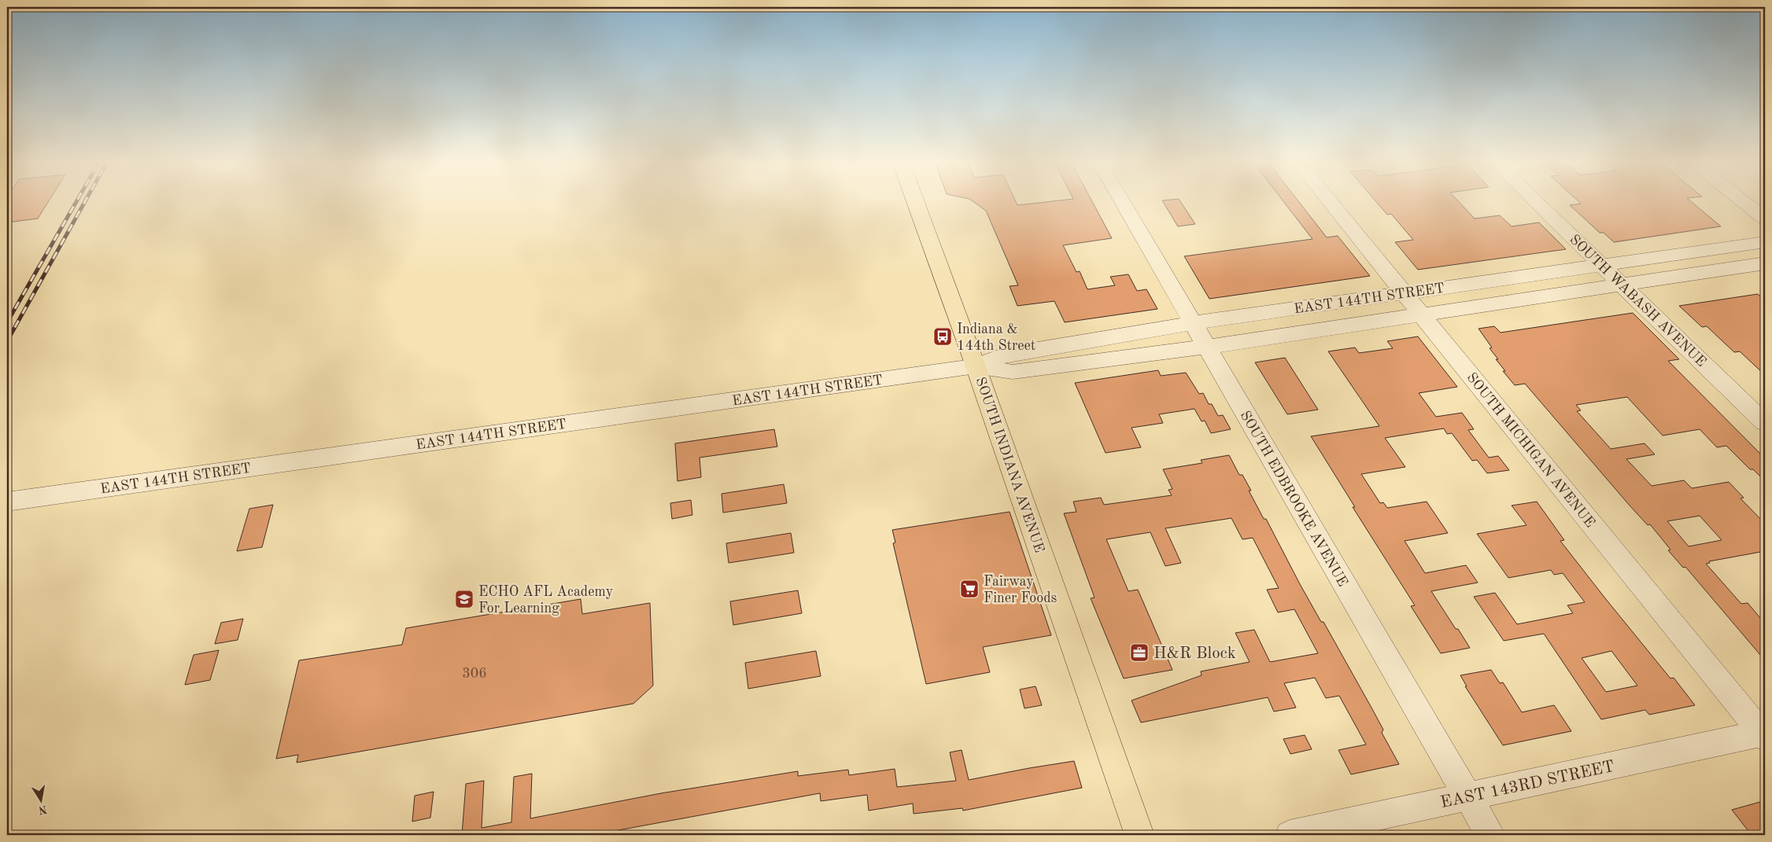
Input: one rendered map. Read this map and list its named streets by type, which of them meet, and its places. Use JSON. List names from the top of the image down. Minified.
{"streets":{"main road":["SOUTH INDIANA AVENUE"],"street":["EAST 144TH STREET","SOUTH WABASH AVENUE","SOUTH MICHIGAN AVENUE","SOUTH EDBROOKE AVENUE","EAST 143RD STREET"]},"crossings":[["EAST 144TH STREET","SOUTH WABASH AVENUE"],["EAST 144TH STREET","SOUTH MICHIGAN AVENUE"],["EAST 144TH STREET","SOUTH INDIANA AVENUE"],["EAST 144TH STREET","SOUTH EDBROOKE AVENUE"],["SOUTH MICHIGAN AVENUE","EAST 143RD STREET"],["SOUTH EDBROOKE AVENUE","EAST 143RD STREET"]],"places":{"bus stop":["Indiana & 144th Street"],"supermarket":["Fairway Finer Foods"],"school or university":["ECHO AFL Academy For Learning"],"office":["H&R Block"]},"house_numbers":["306"],"north":"bottom"}
